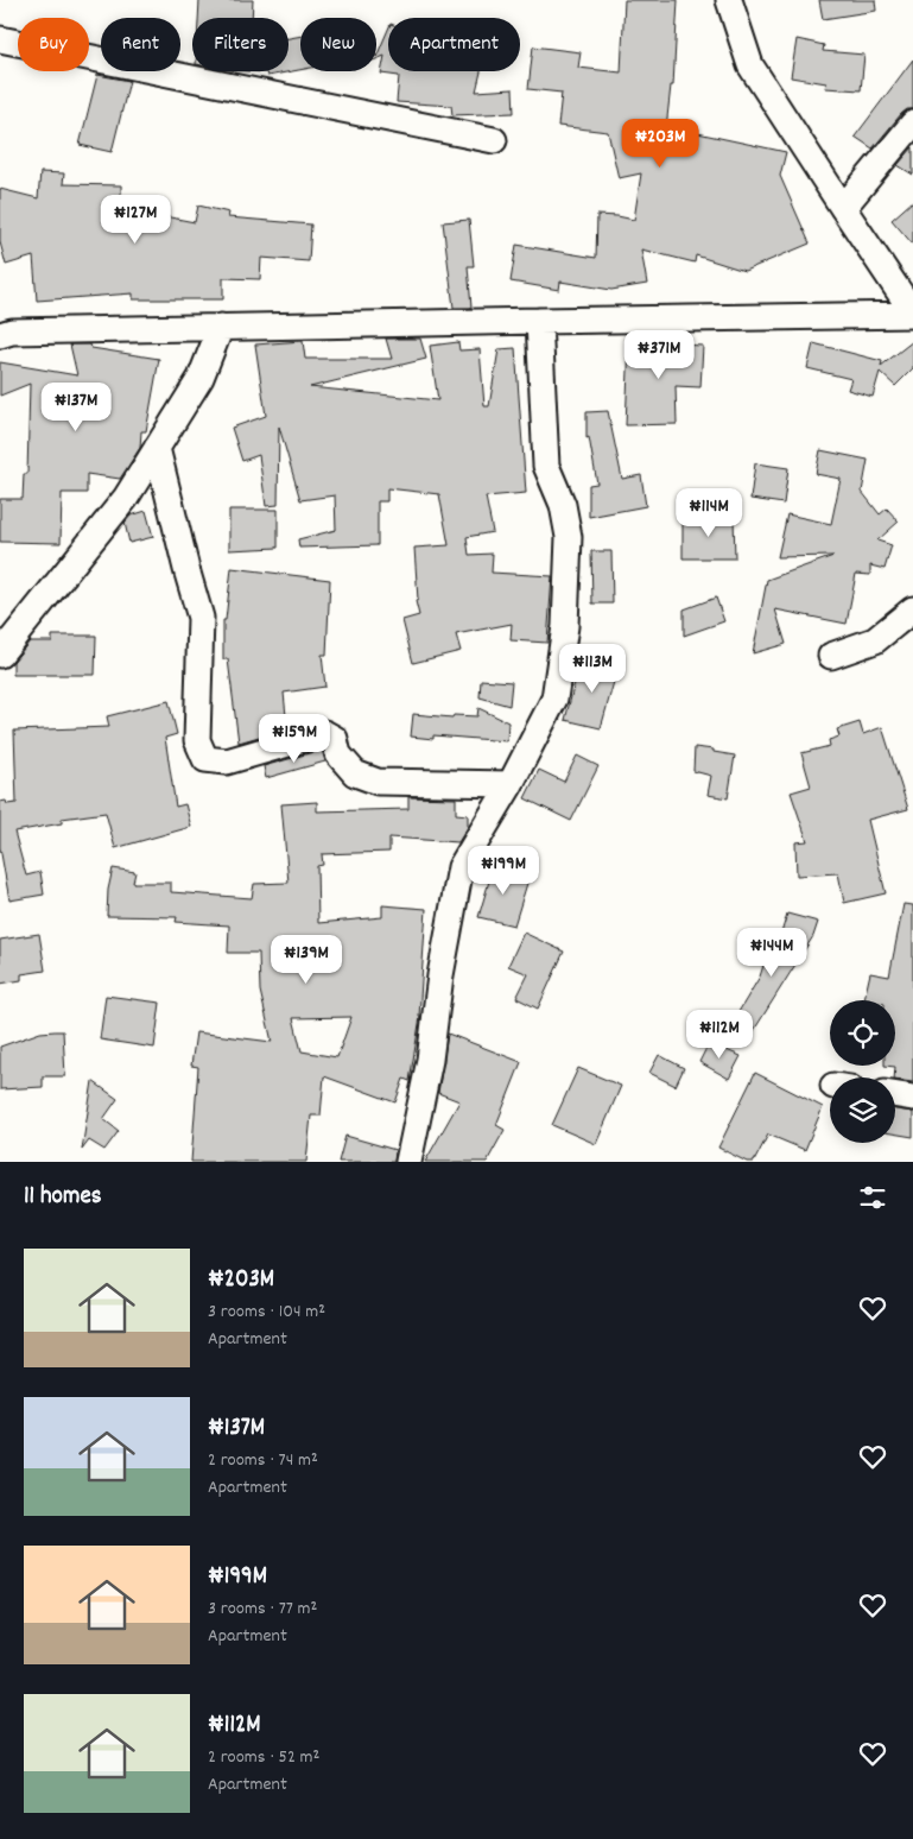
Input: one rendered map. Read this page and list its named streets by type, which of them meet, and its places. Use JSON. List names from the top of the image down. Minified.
{"page":{"chip":["Buy","Rent","Filters","New","Apartment"],"price":["₦203M","₦127M","₦371M","₦137M","₦114M","₦113M","₦159M","₦199M","₦144M","₦139M","₦112M"],"heading":"11 homes","list":[{"name":"₦203M","note":"3 rooms · 104 m² · Apartment"},{"name":"₦137M","note":"2 rooms · 74 m² · Apartment"},{"name":"₦199M","note":"3 rooms · 77 m² · Apartment"},{"name":"₦112M","note":"2 rooms · 52 m² · Apartment"}]}}
